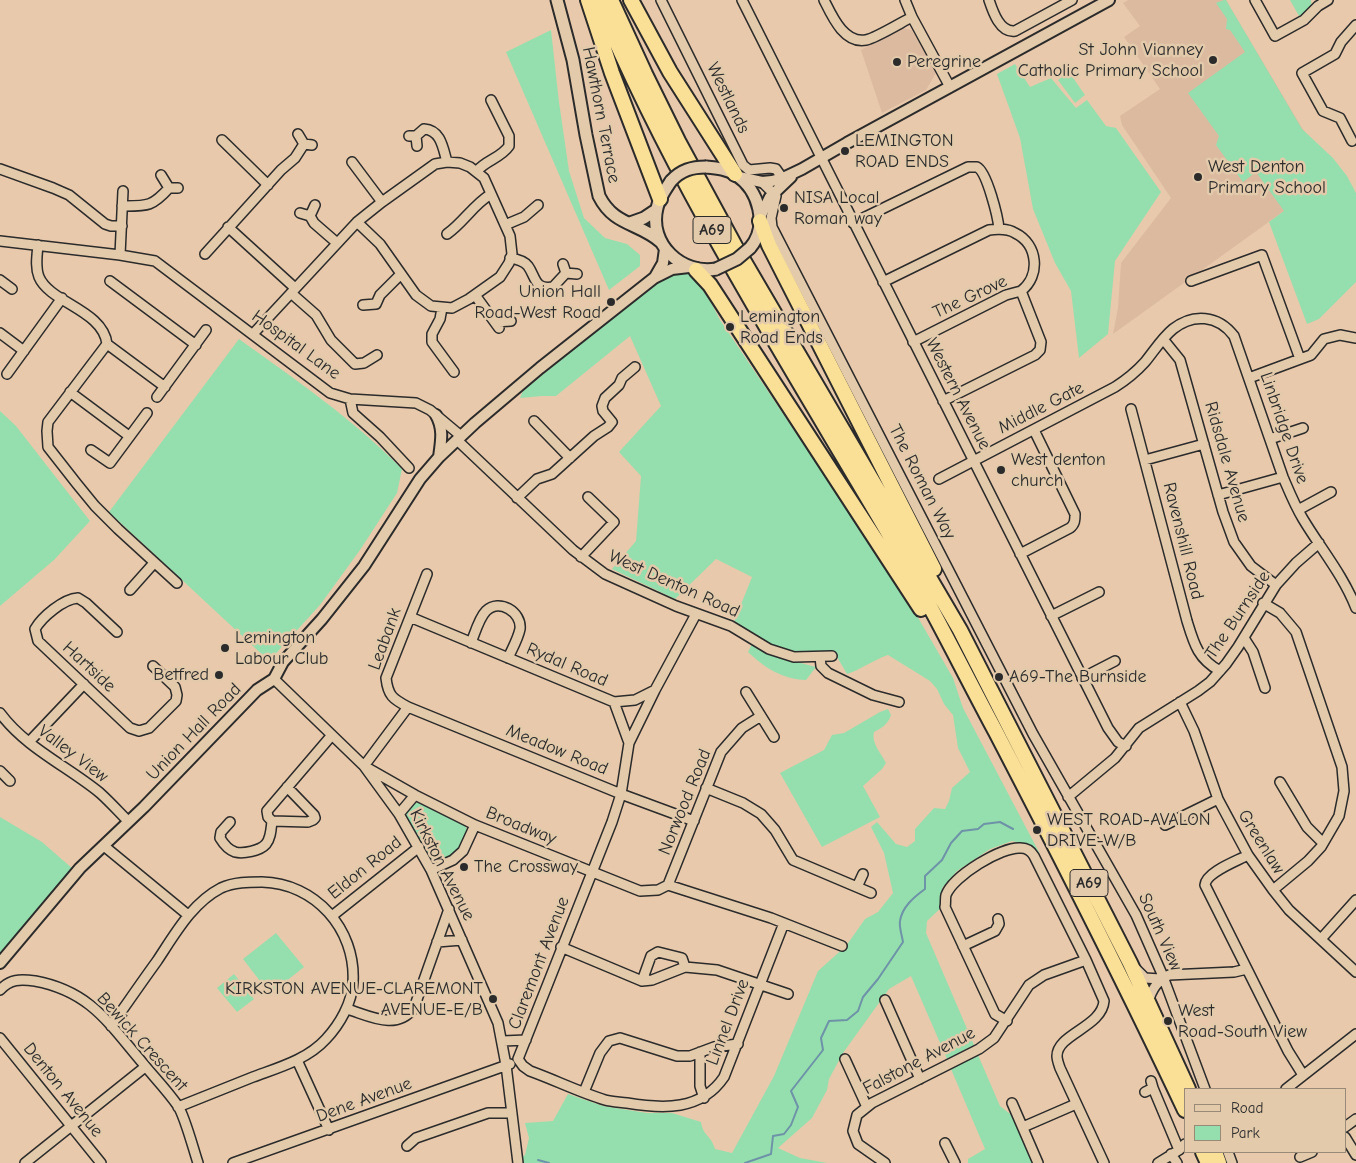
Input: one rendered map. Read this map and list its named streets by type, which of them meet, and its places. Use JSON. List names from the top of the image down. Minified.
{"streets":{"highway":["A69"],"main road":["Hawthorn Terrace"],"street":["Westlands","The Grove","Hospital Lane","Western Avenue","Middle Gate","Linbridge Drive","Ridsdale Avenue","The Roman Way","Ravenshill Road","West Denton Road","The Burnside","Leabank","Rydal Road","Hartside","Union Hall Road","Meadow Road","Valley View","Norwood Road","Broadway","Greenlaw","Kirkston Avenue","Eldon Road","South View","Claremont Avenue","Linnel Drive","Bewick Crescent","Falstone Avenue","Denton Avenue","Dene Avenue"]},"crossings":[["The Grove","Western Avenue"],["Hospital Lane","West Denton Road"],["Hospital Lane","Union Hall Road"],["Western Avenue","Middle Gate"],["Western Avenue","The Burnside"],["Middle Gate","Linbridge Drive"],["Linbridge Drive","Ridsdale Avenue"],["Linbridge Drive","The Burnside"],["Ridsdale Avenue","The Burnside"],["The Roman Way","The Burnside"],["The Roman Way","South View"],["Ravenshill Road","The Burnside"],["West Denton Road","Union Hall Road"],["West Denton Road","Claremont Avenue"],["The Burnside","Greenlaw"],["The Burnside","South View"],["Leabank","Rydal Road"],["Leabank","Meadow Road"],["Union Hall Road","Valley View"],["Union Hall Road","Kirkston Avenue"],["Meadow Road","Norwood Road"],["Meadow Road","Claremont Avenue"],["Norwood Road","Broadway"],["Broadway","Kirkston Avenue"],["Broadway","Claremont Avenue"],["Kirkston Avenue","Eldon Road"],["Kirkston Avenue","Dene Avenue"],["Claremont Avenue","Linnel Drive"],["Claremont Avenue","Dene Avenue"],["Linnel Drive","Dene Avenue"]],"places":["St John Vianney Catholic Primary School","Peregrine","LEMINGTON ROAD ENDS","West Denton Primary School","NISA Local Roman way","Union Hall Road-West Road","Lemington Road Ends","West denton church","Lemington Labour Club","Betfred","A69-The Burnside","WEST ROAD-AVALON DRIVE-W/B","The Crossway","KIRKSTON AVENUE-CLAREMONT AVENUE-E/B","West Road-South View"],"legend":["Road","Park"]}
